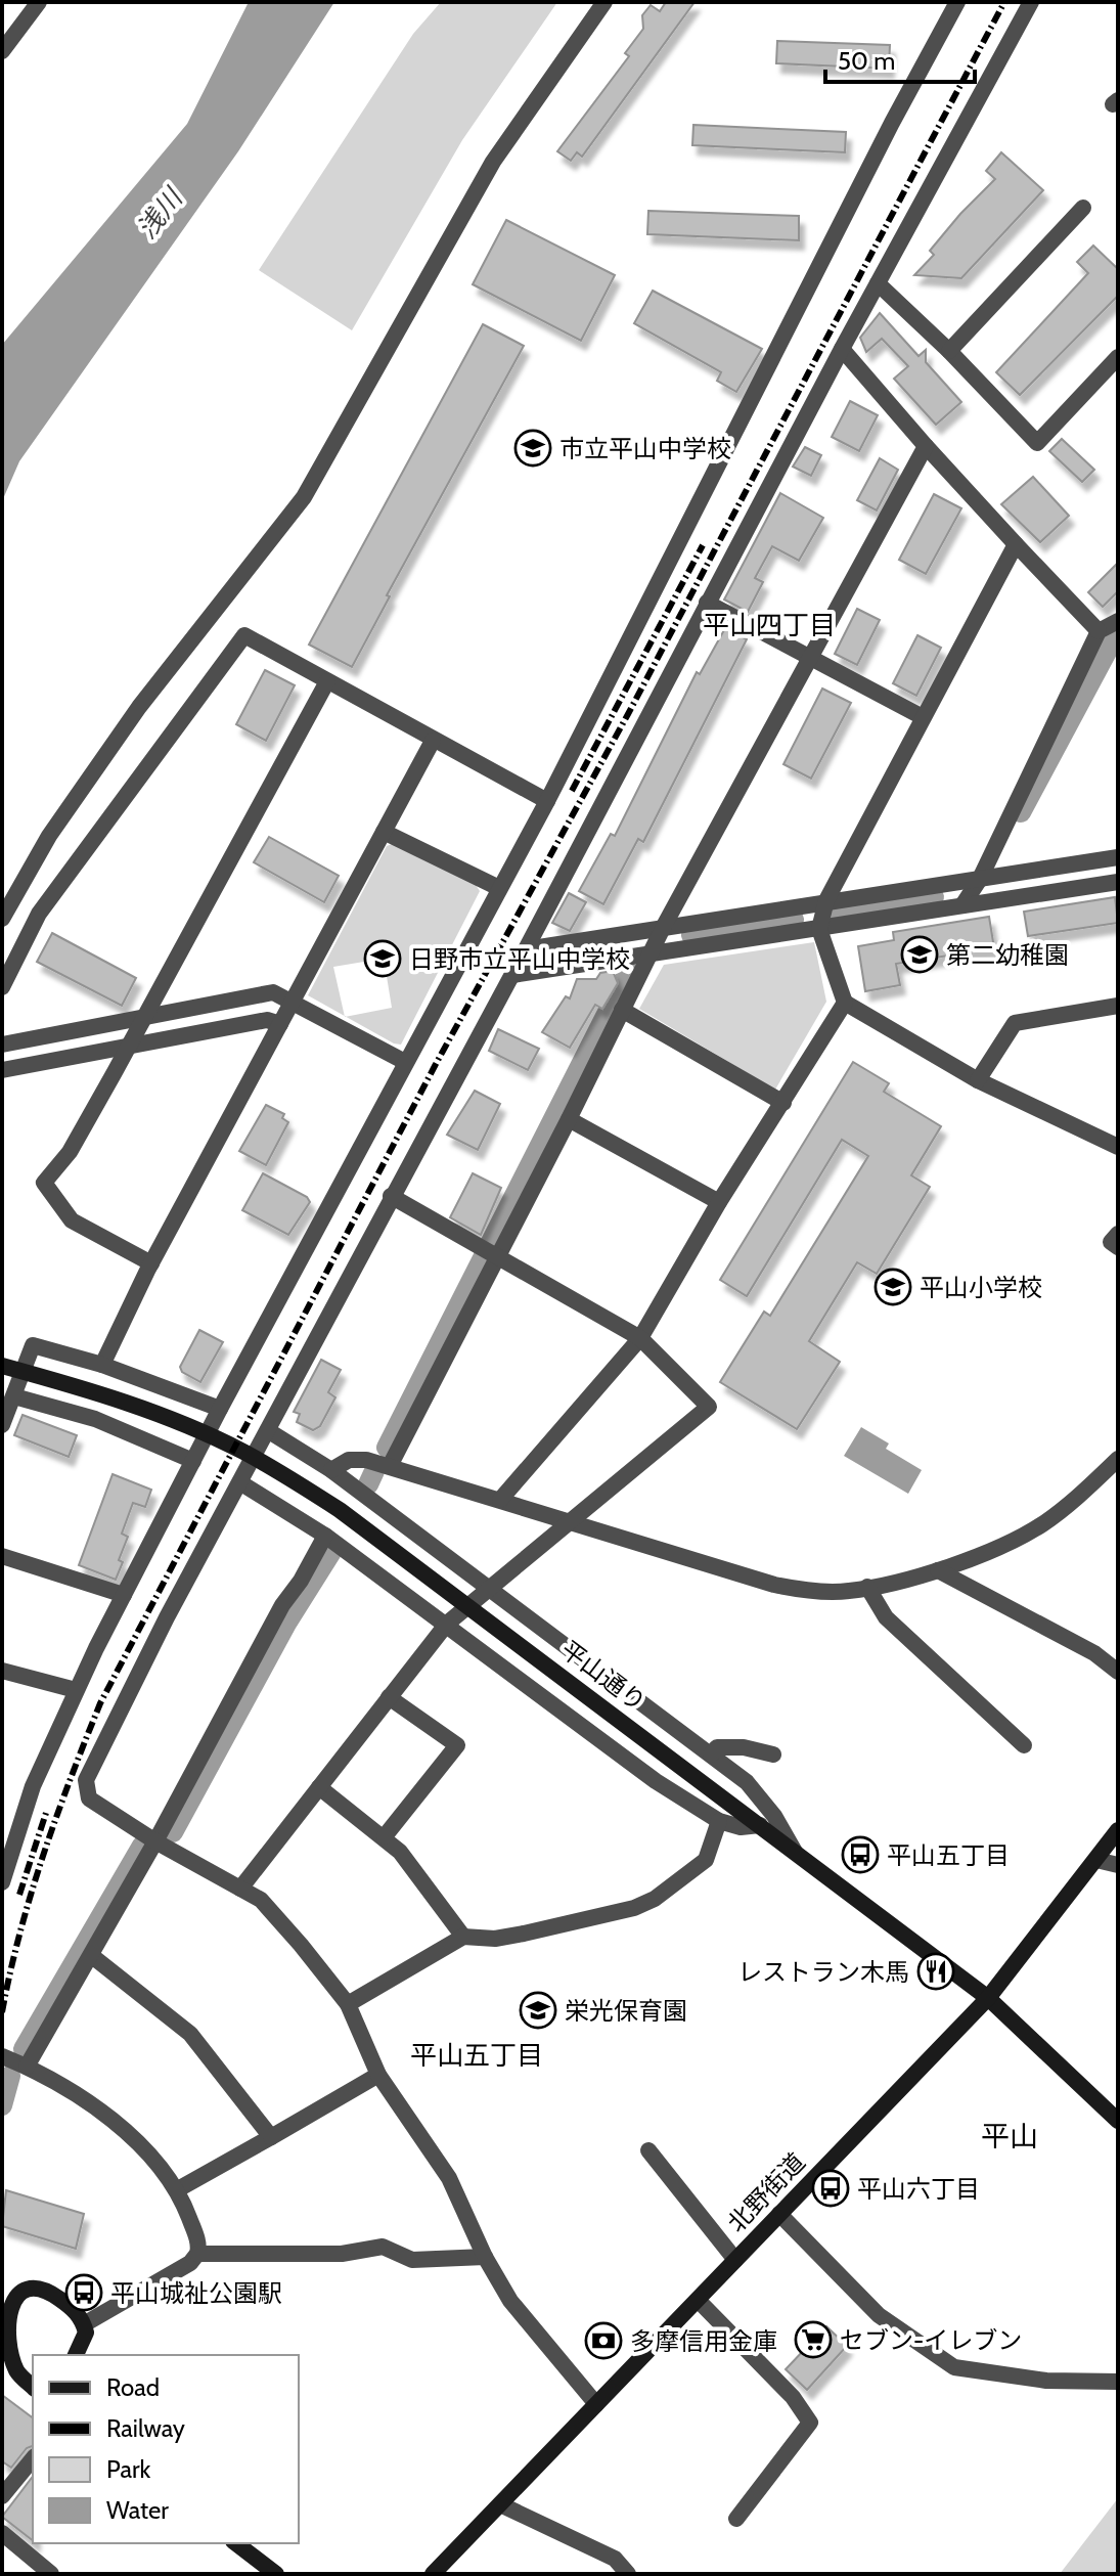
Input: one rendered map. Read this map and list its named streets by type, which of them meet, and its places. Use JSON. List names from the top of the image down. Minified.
{"streets":{"main road":["平山通り","北野街道"]},"crossings":[["平山通り","北野街道"]],"districts":["平山四丁目","平山五丁目","平山"],"water":["浅川"],"places":{"school or university":["市立平山中学校","第二幼稚園","日野市立平山中学校","平山小学校","栄光保育園"],"bus stop":["平山五丁目","平山六丁目","平山城祉公園駅"],"restaurant":["レストラン木馬"],"supermarket":["セブン-イレブン"],"bank":["多摩信用金庫"]},"legend":["Road","Railway","Park","Water"],"scale_bar":"50 m"}
